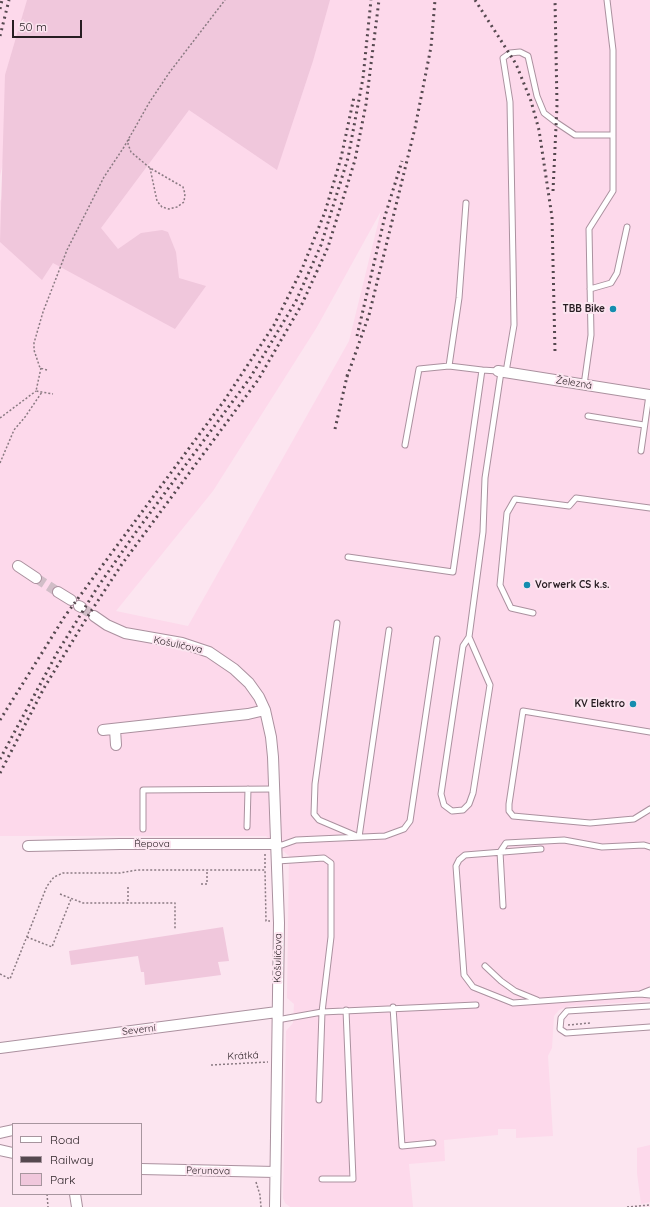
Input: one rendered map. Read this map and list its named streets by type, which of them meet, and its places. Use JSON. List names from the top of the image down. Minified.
{"streets":{"street":["Železná","Košuličova","Řepova","Severní","Perunova"],"path":["Krátká"]},"crossings":[["Košuličova","Řepova"],["Košuličova","Severní"],["Košuličova","Krátká"],["Košuličova","Perunova"]],"places":["TBB Bike","Vorwerk CS k.s.","KV Elektro"],"legend":["Road","Railway","Park"],"scale_bar":"50 m"}
